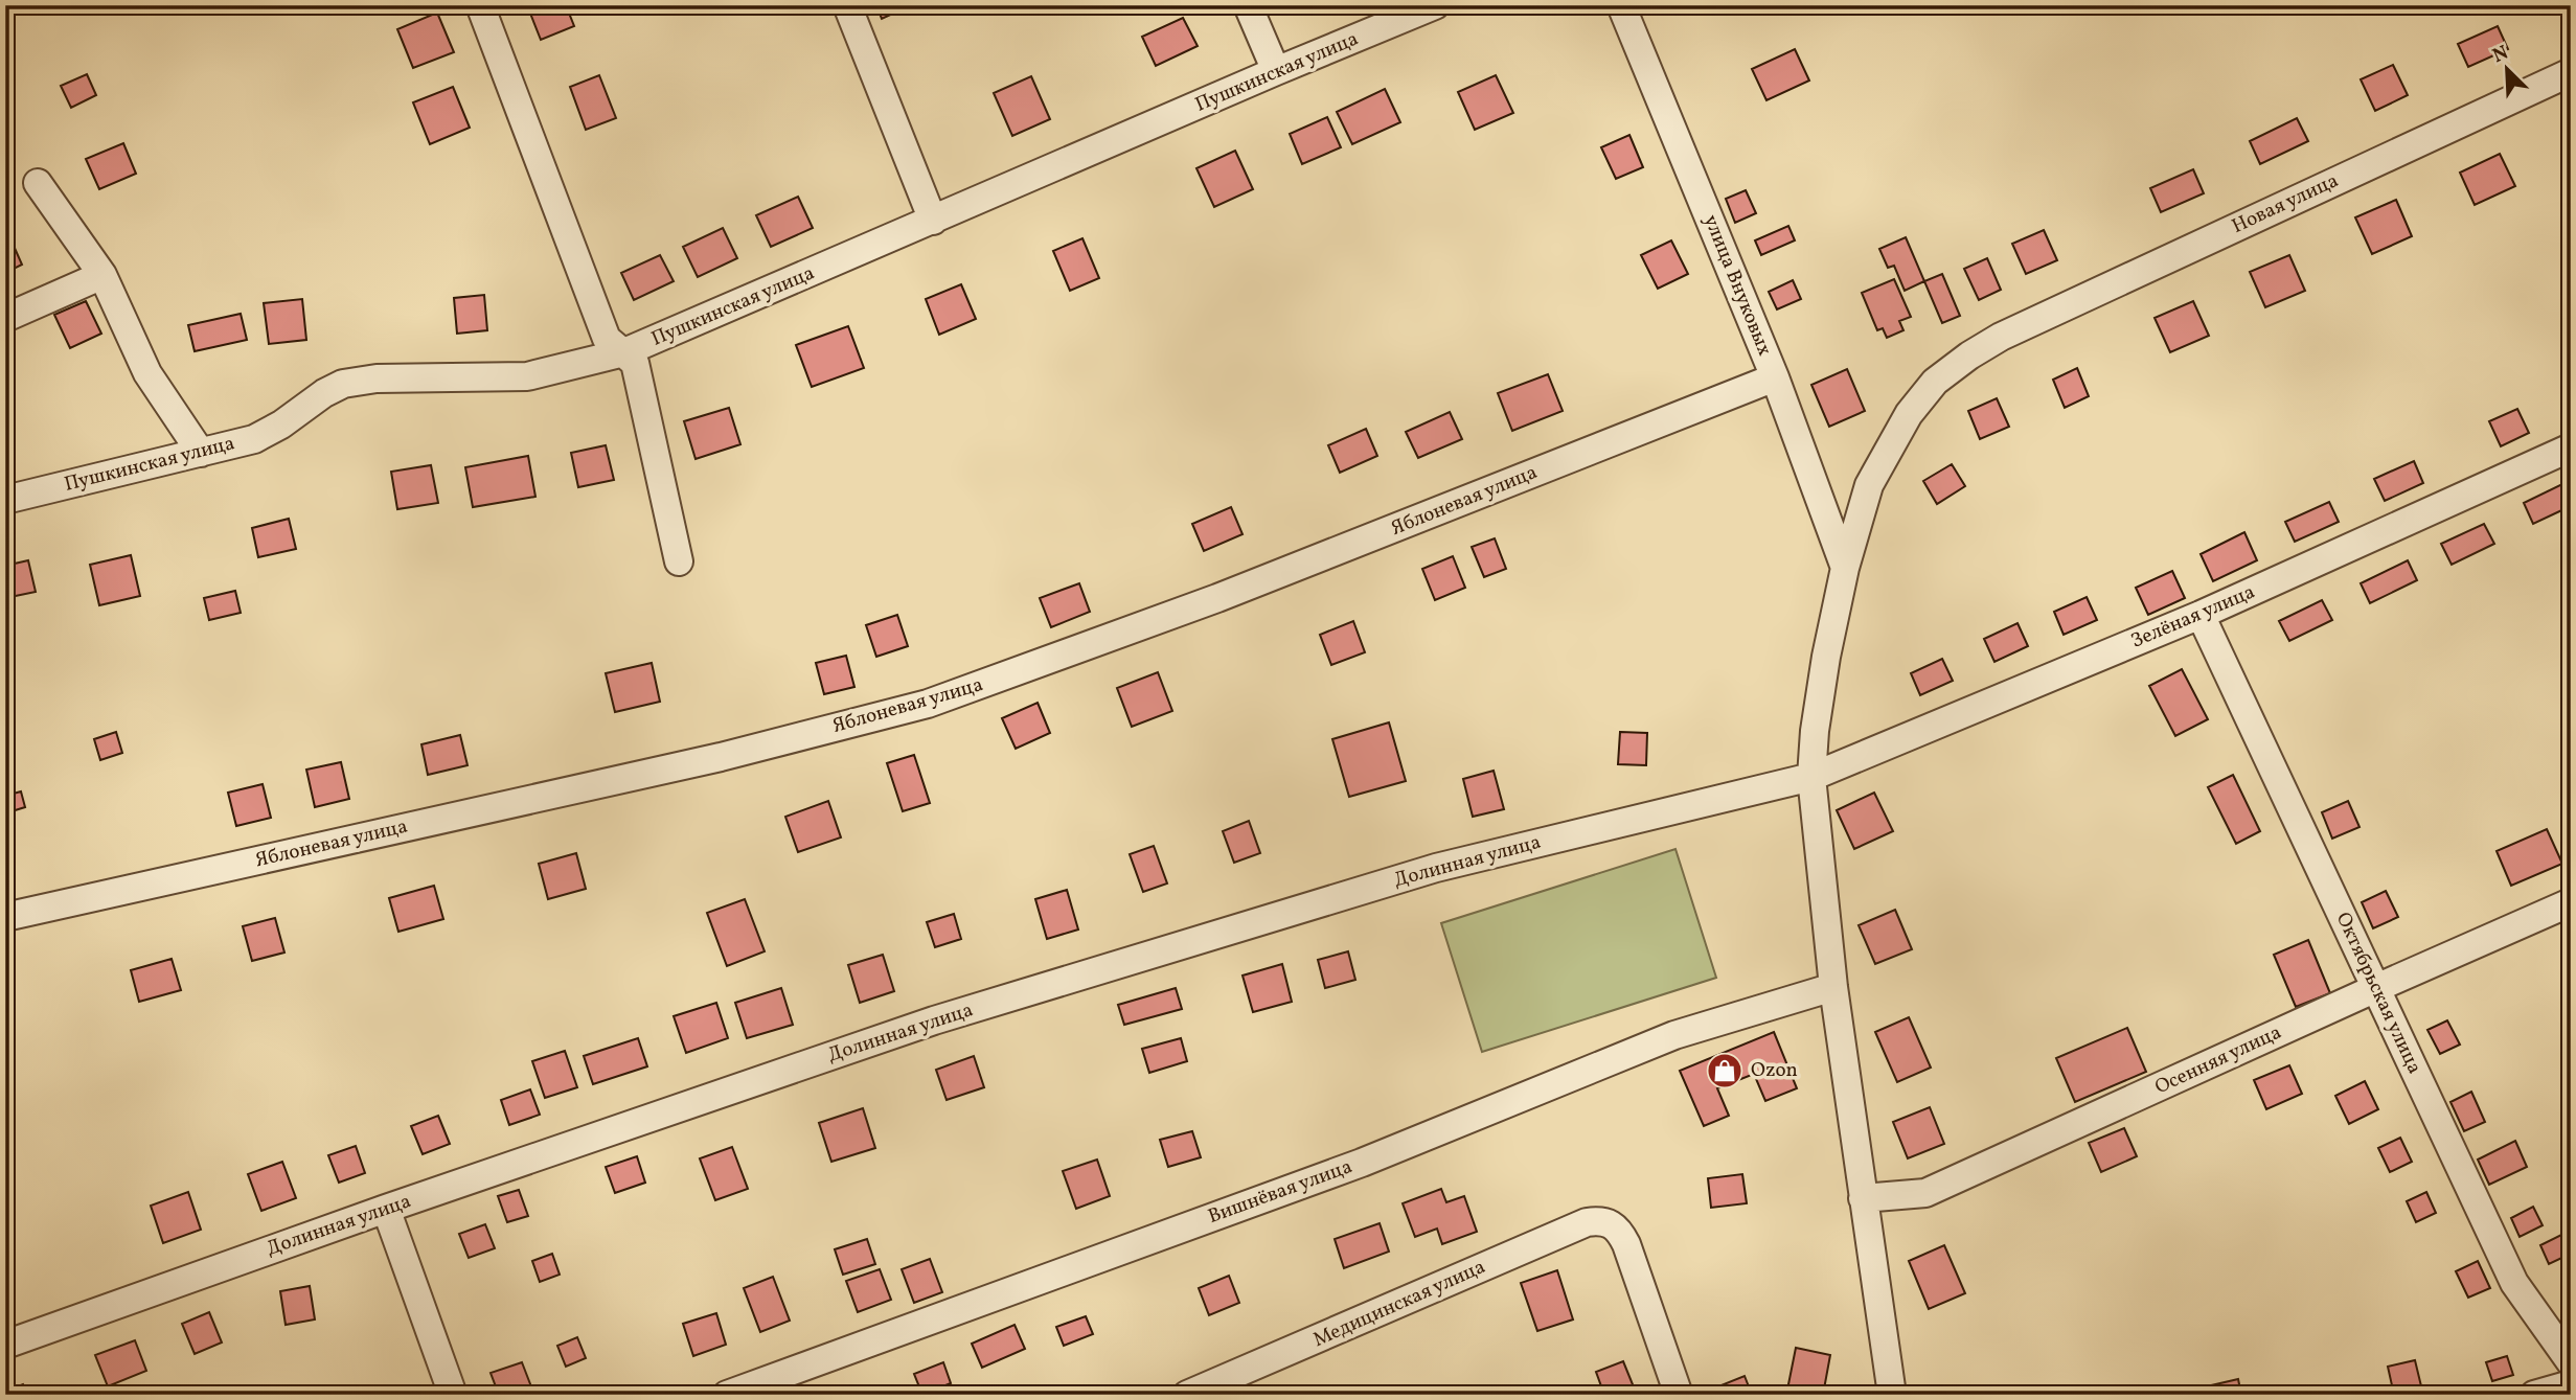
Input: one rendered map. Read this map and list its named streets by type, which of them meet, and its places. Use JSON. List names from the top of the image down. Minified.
{"streets":{"street":["Пушкинская улица","Новая улица","улица Внуковых","Яблоневая улица","Зелёная улица","Долинная улица","Октябрьская улица","Осенняя улица","Вишнёвая улица","Медицинская улица"]},"crossings":[["Новая улица","улица Внуковых"],["Новая улица","Зелёная улица"],["Новая улица","Долинная улица"],["Новая улица","Осенняя улица"],["Новая улица","Вишнёвая улица"],["улица Внуковых","Яблоневая улица"],["Зелёная улица","Долинная улица"],["Зелёная улица","Октябрьская улица"],["Октябрьская улица","Осенняя улица"]],"places":{"shop":["Ozon"]},"north":"top left"}
